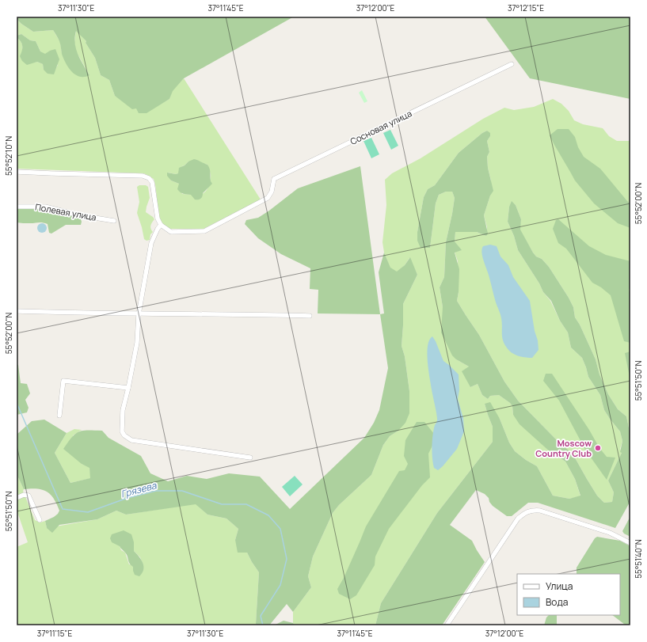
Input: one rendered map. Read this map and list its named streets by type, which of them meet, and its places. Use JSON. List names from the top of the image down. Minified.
{"streets":{"street":["Сосновая улица","Полевая улица"]},"water":["Грязева"],"places":["Moscow Country Club"],"legend":["Улица","Вода"],"coordinates":["37°11'30\"E","37°11'45\"E","37°12'00\"E","37°12'15\"E","55°52'10\"N","55°52'00\"N","55°51'50\"N","55°51'40\"N","37°11'15\"E"]}
